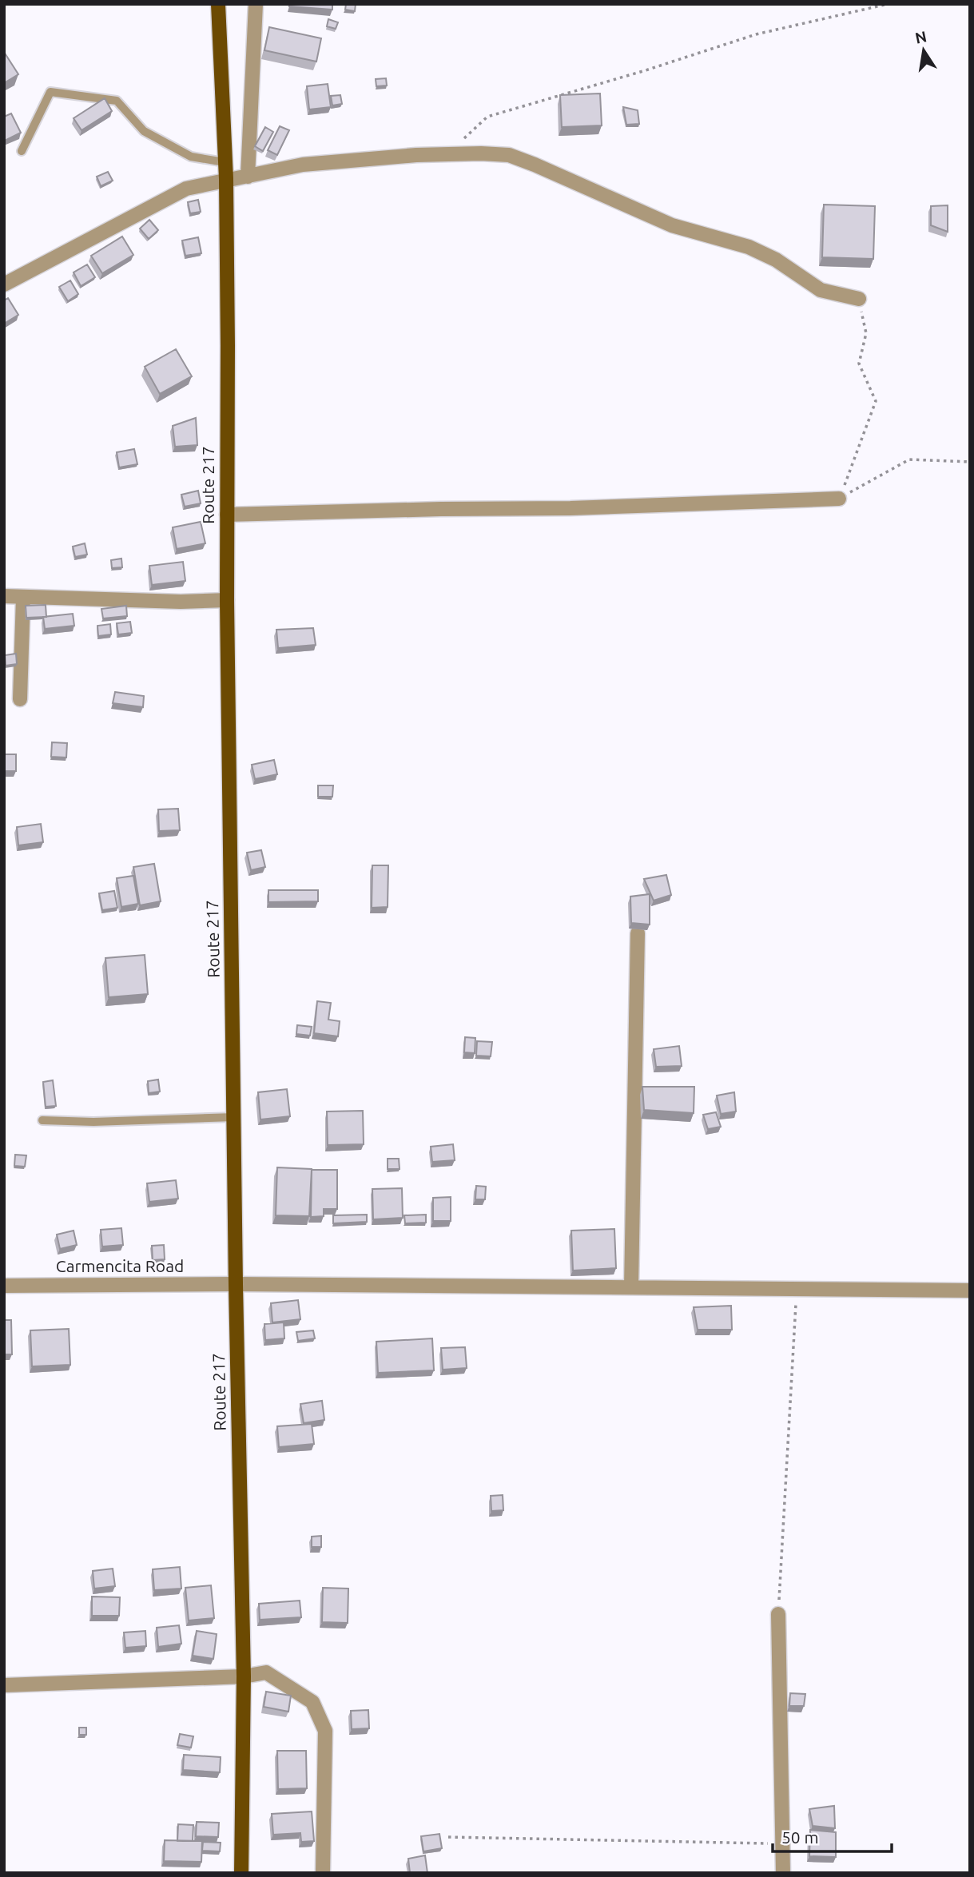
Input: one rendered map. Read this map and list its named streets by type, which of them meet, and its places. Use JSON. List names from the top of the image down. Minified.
{"streets":{"main road":["Route 217"],"street":["Carmencita Road"]},"crossings":[["Route 217","Carmencita Road"]],"scale_bar":"50 m","north":"top"}
